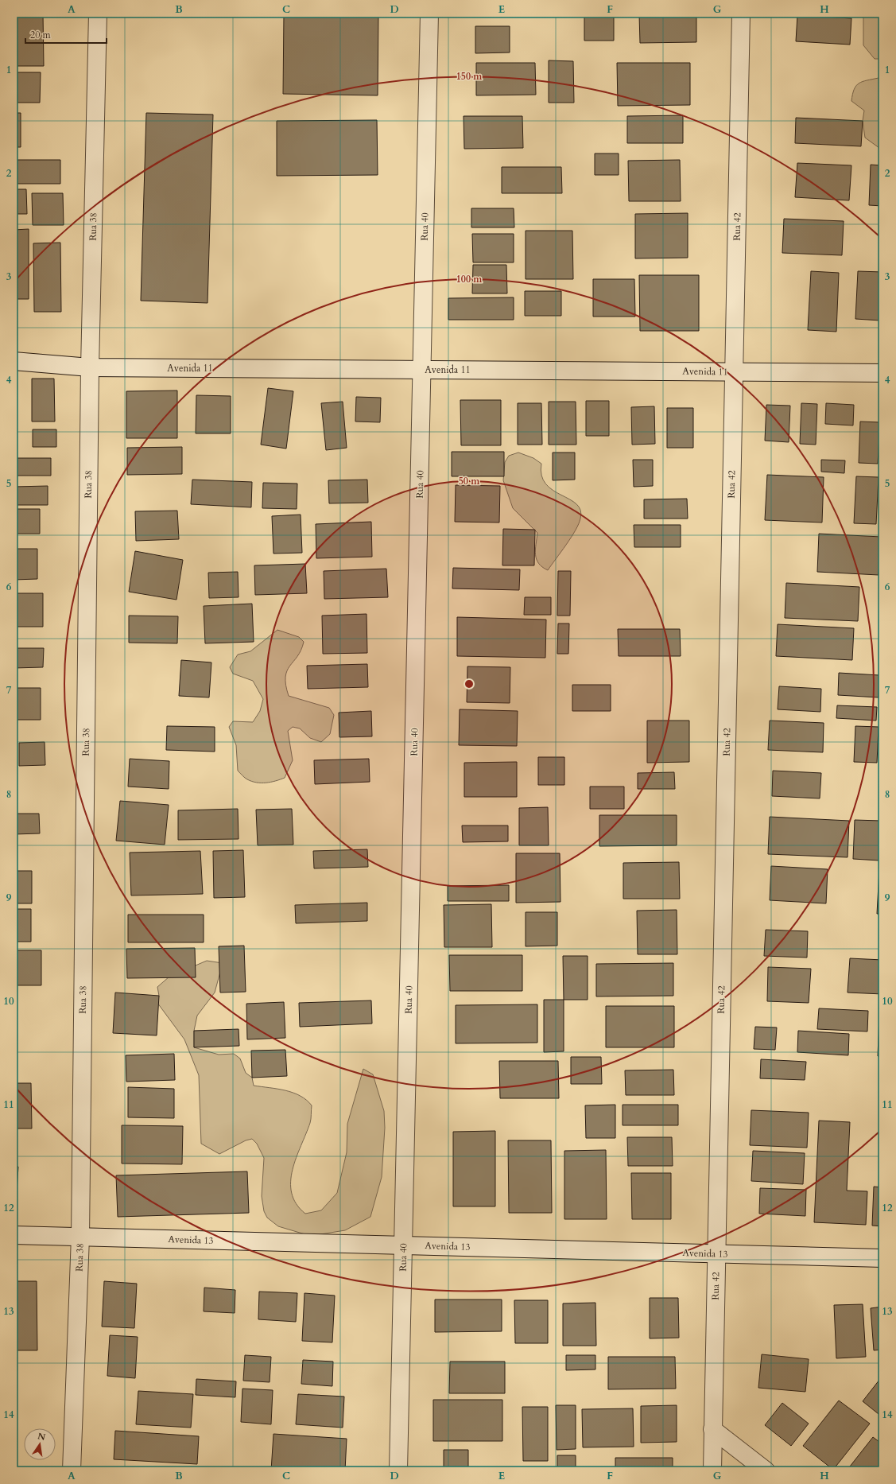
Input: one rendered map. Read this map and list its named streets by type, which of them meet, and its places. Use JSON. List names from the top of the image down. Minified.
{"streets":{"street":["Rua 38","Rua 40","Rua 42","Avenida 11","Avenida 13"]},"crossings":[["Rua 38","Avenida 11"],["Rua 38","Avenida 13"],["Rua 40","Avenida 11"],["Rua 40","Avenida 13"],["Rua 42","Avenida 11"],["Rua 42","Avenida 13"]],"scale_bar":"20 m","north":"top","grid":{"columns":["A","B","C","D","E","F","G","H"],"rows":["1","2","3","4","5","6","7","8","9","10","11","12","13","14"]},"rings":["150 m","100 m","50 m"]}
